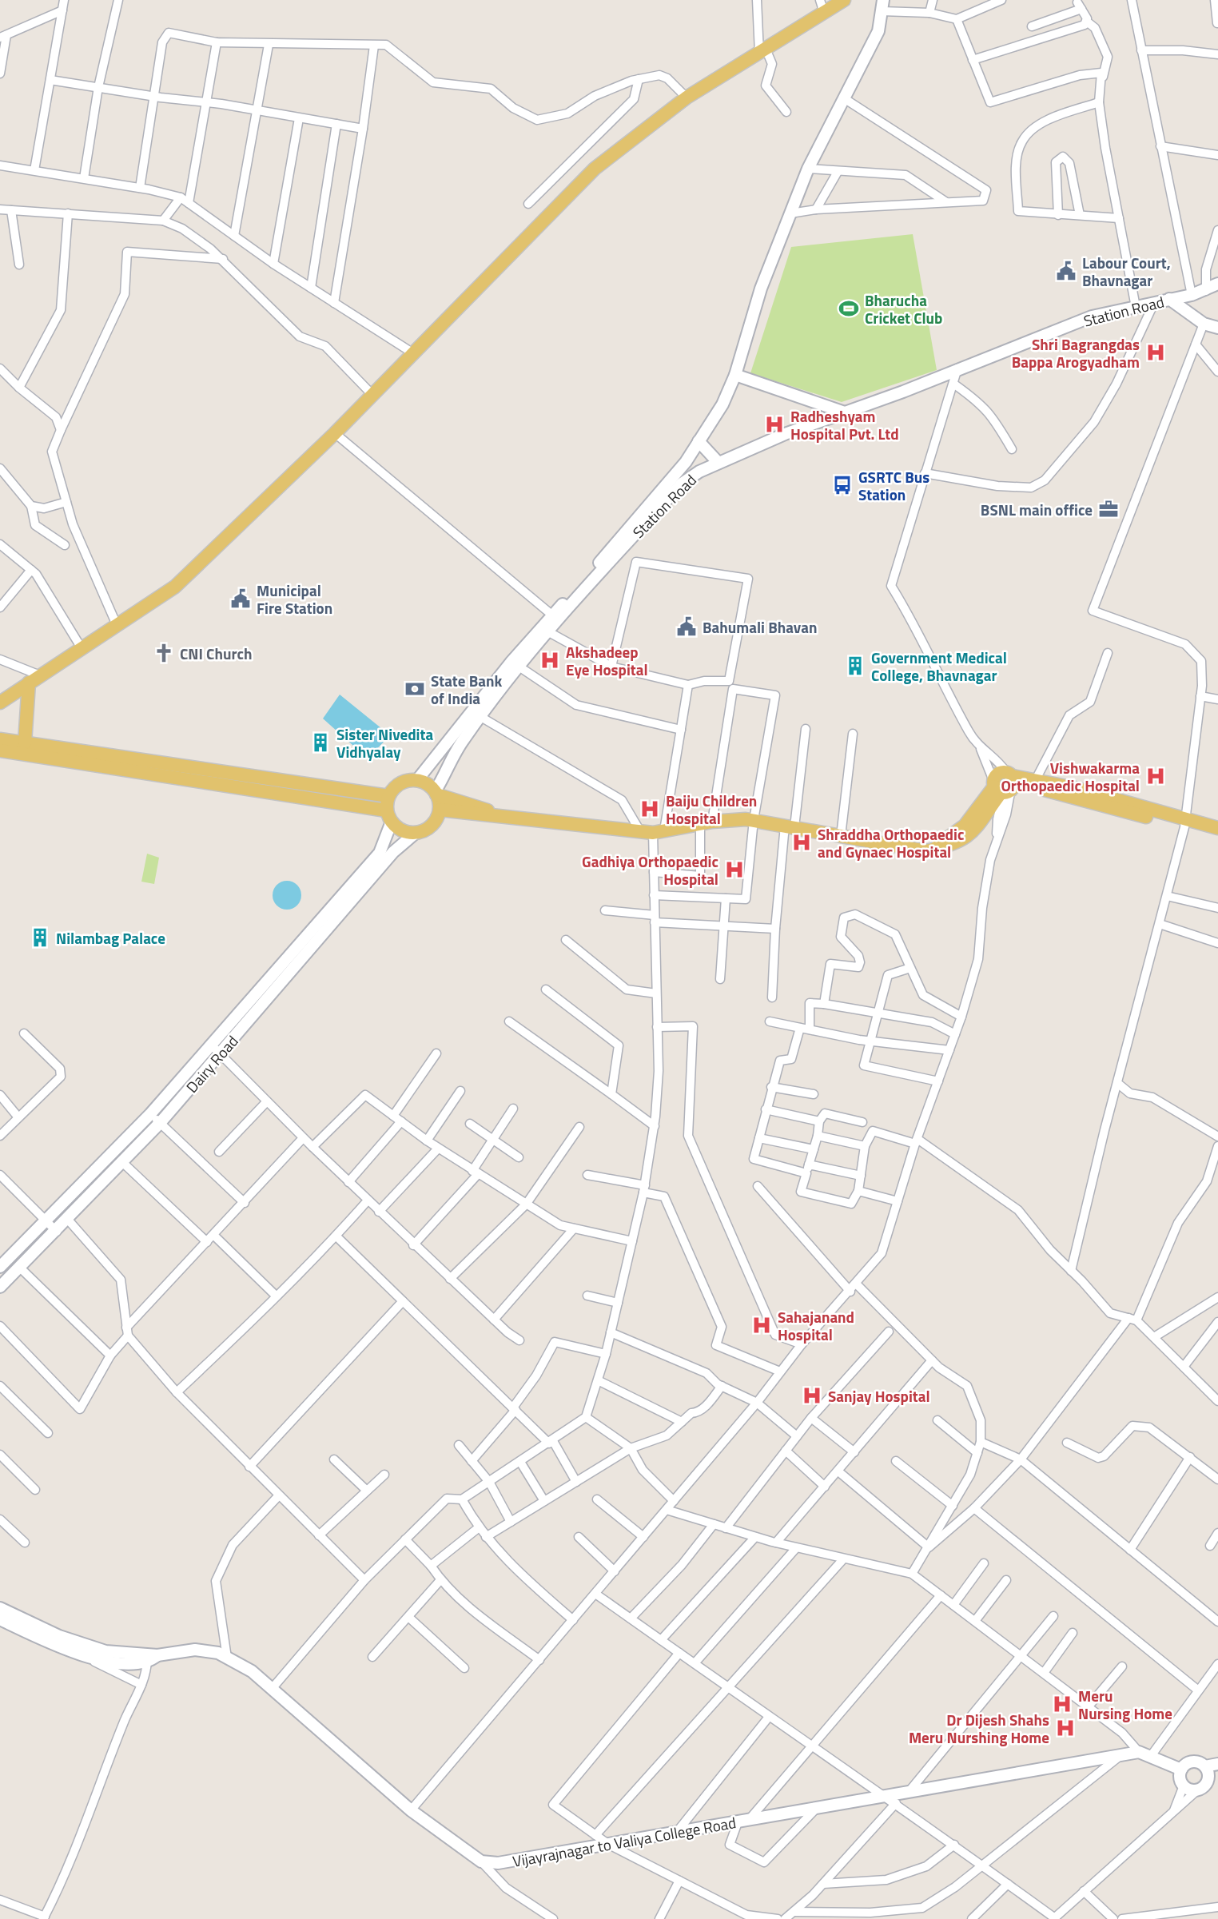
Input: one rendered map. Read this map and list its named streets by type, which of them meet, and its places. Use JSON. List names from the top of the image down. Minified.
{"streets":{"main road":["Station Road","Dairy Road","Vijayrajnagar to Valiya College Road"]},"crossings":[["Station Road","Dairy Road"]],"places":{"public building":["Labour Court, Bhavnagar","Municipal Fire Station","Bahumali Bhavan"],"sports":["Bharucha Cricket Club"],"hospital":["Shri Bagrangdas Bappa Arogyadham","Radheshyam Hospital Pvt. Ltd","Akshadeep Eye Hospital","Vishwakarma Orthopaedic Hospital","Baiju Children Hospital","Shraddha Orthopaedic and Gynaec Hospital","Gadhiya Orthopaedic Hospital","Sahajanand Hospital","Sanjay Hospital","Meru Nursing Home","Dr Dijesh Shahs Meru Nurshing Home"],"bus stop":["GSRTC Bus Station"],"office":["BSNL main office"],"church":["CNI Church"],"building":["Government Medical College, Bhavnagar","Sister Nivedita Vidhyalay","Nilambag Palace"],"bank":["State Bank of India"]}}
